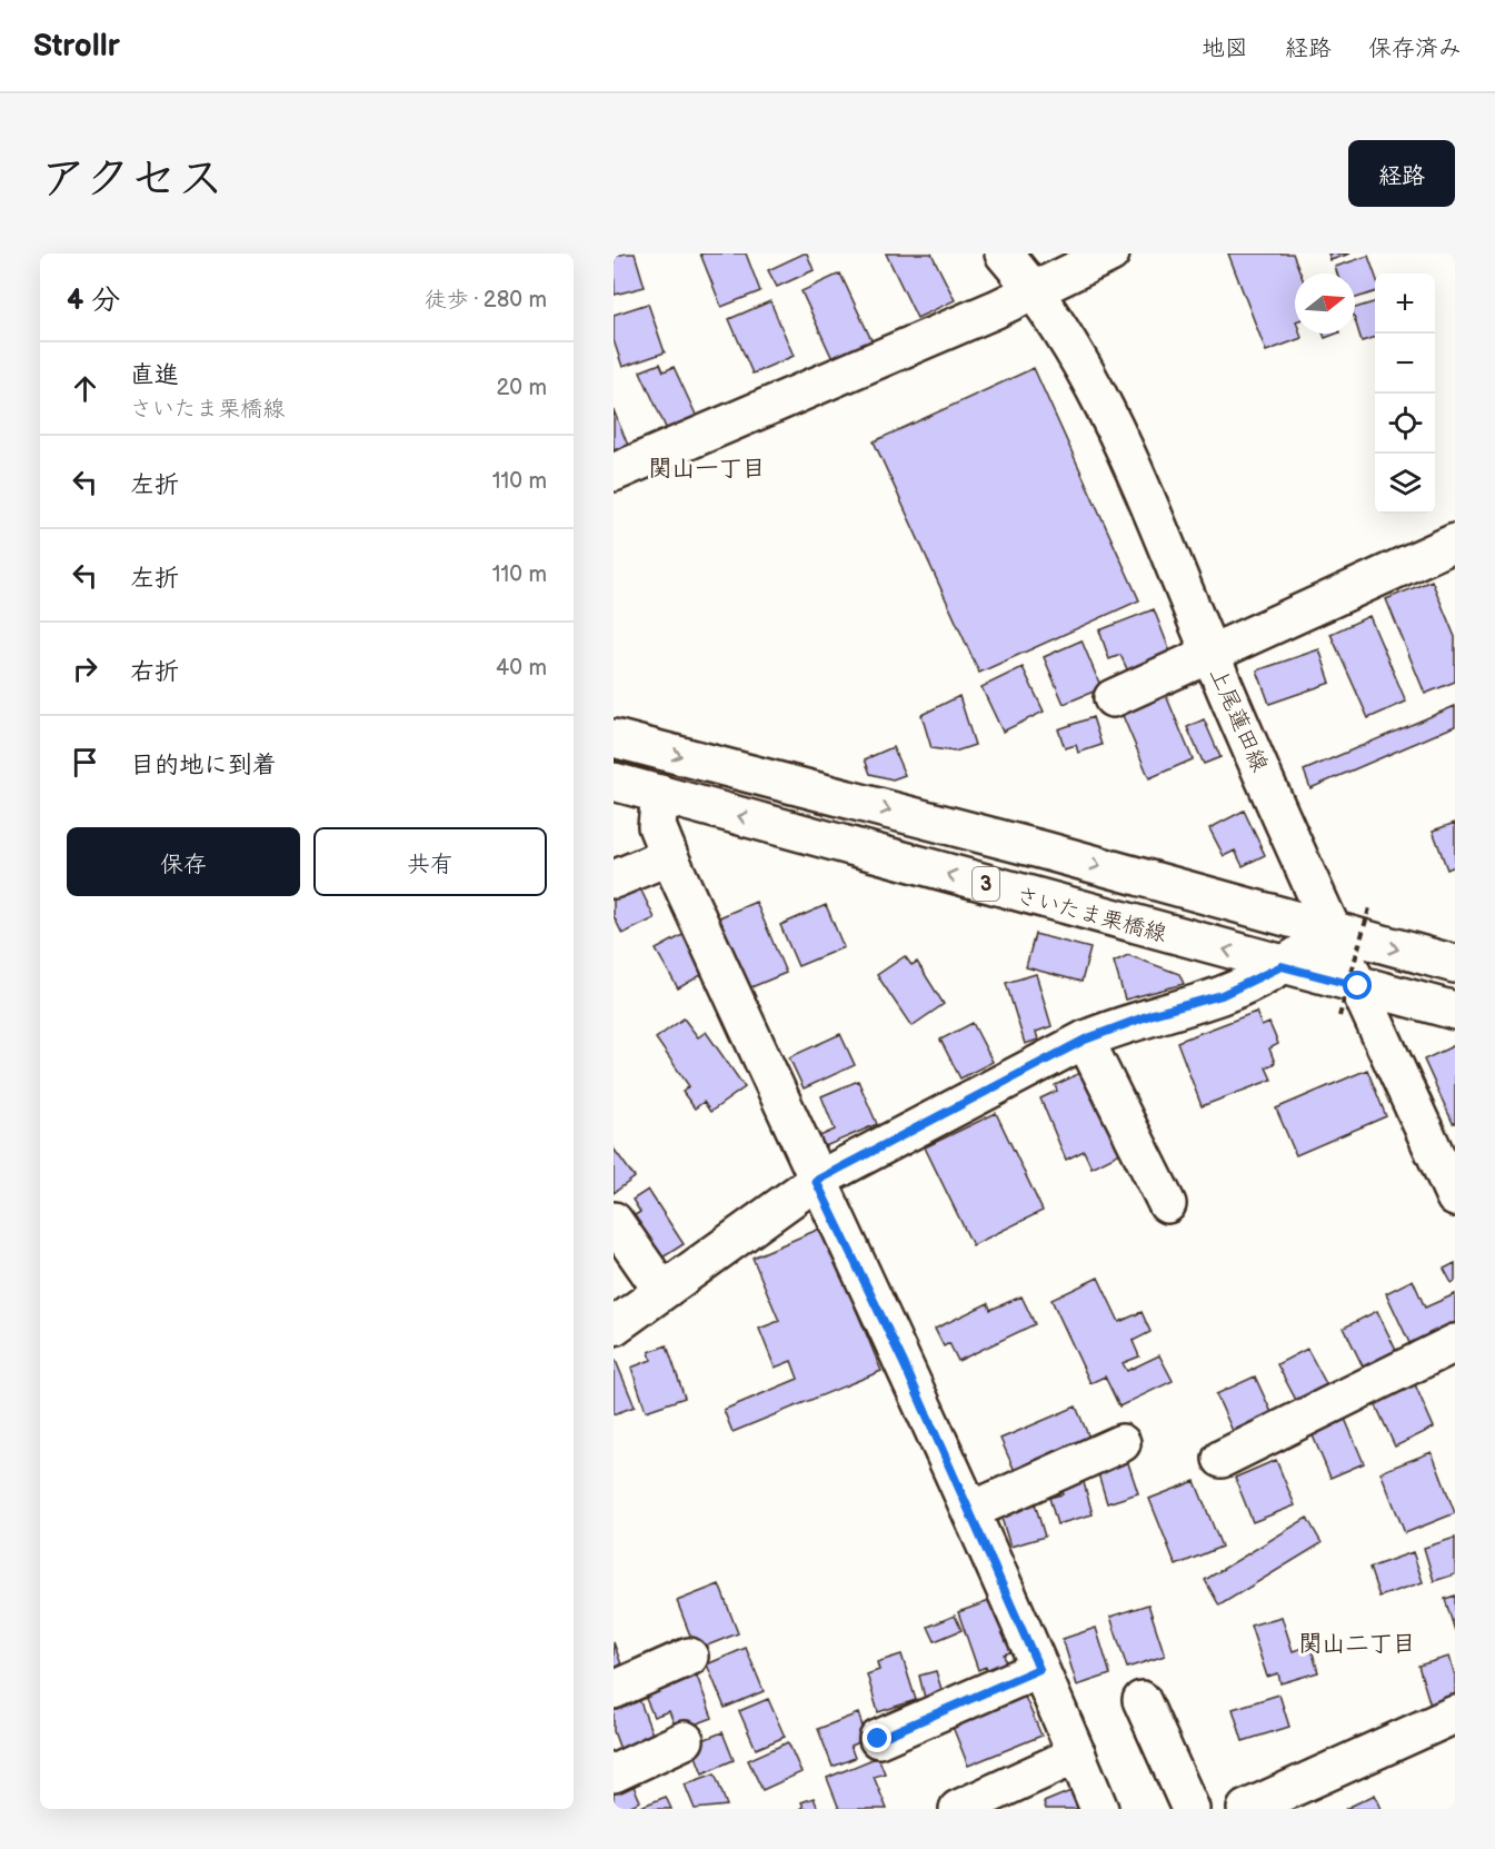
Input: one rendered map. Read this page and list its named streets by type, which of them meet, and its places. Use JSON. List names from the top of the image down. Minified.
{"streets":{"street":["上尾蓮田線","3","さいたま栗橋線"]},"crossings":[["上尾蓮田線","3"],["上尾蓮田線","さいたま栗橋線"]],"districts":["関山一丁目","関山二丁目"],"north":"right","page":{"header":"Strollr","nav":["地図","経路","保存済み"],"title":"アクセス","buttons":["経路",["保存","共有"]],"heading":["4 分","徒歩 · 280 m"],"map_buttons":["+","−"],"list":[["直進","さいたま栗橋線","20 m"],["左折","110 m"],["左折","110 m"],["右折","40 m"],"目的地に到着"]}}
